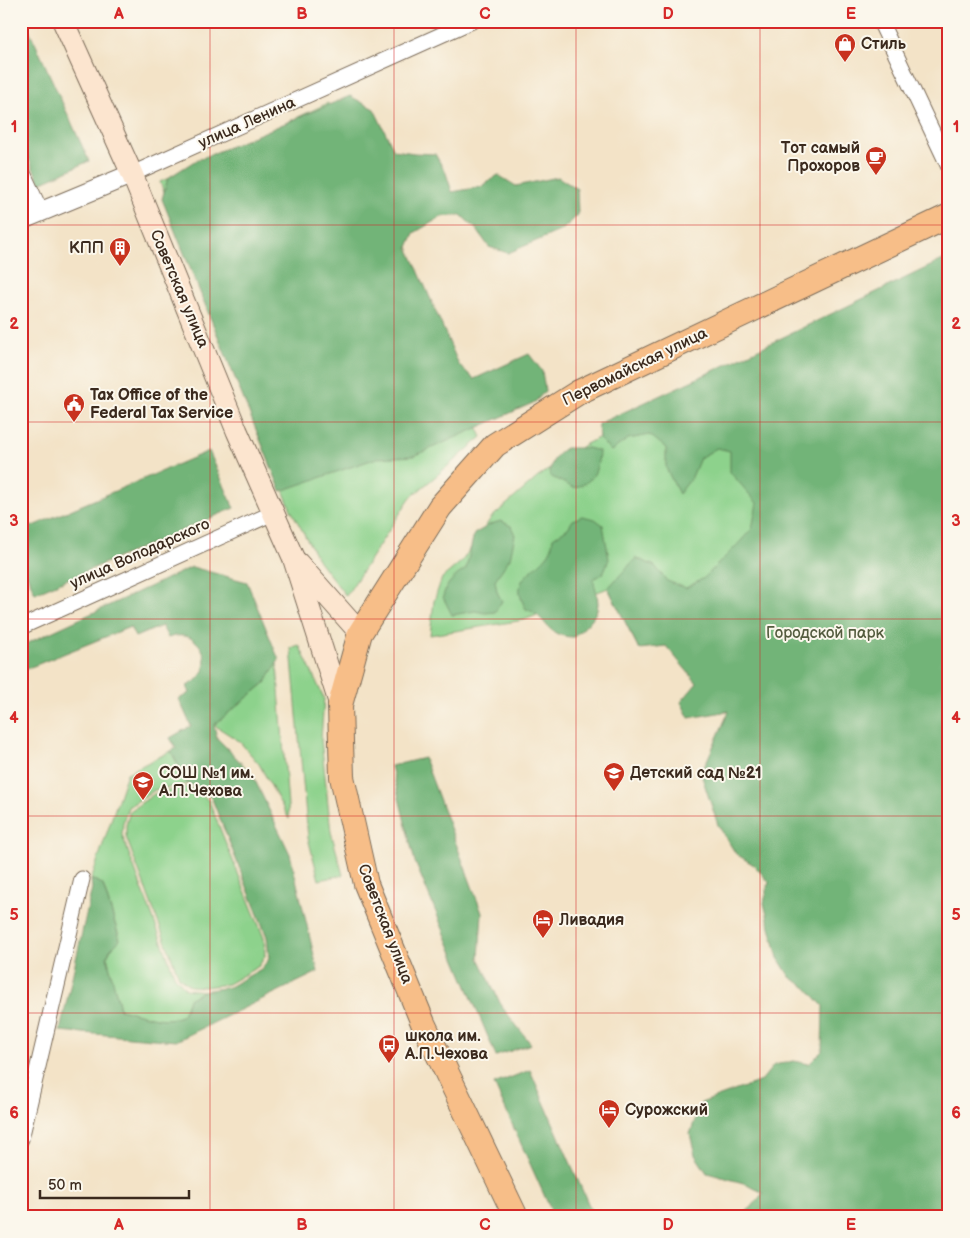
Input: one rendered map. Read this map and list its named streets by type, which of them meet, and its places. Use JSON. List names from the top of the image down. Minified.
{"streets":{"main road":["Советская улица","Первомайская улица"],"street":["улица Ленина","улица Володарского"]},"crossings":[["улица Ленина","Советская улица"],["Советская улица","Первомайская улица"],["Советская улица","улица Володарского"]],"parks":["Городской парк"],"places":{"shop":["Стиль"],"cafe":["Тот самый Прохоров"],"building":["КПП"],"public building":["Tax Office of the Federal Tax Service"],"school or university":["Детский сад №21","СОШ №1 им. А.П.Чехова"],"hotel":["Ливадия","Сурожский"],"bus stop":["школа им. А.П.Чехова"]},"scale_bar":"50 m","grid":{"columns":["A","B","C","D","E"],"rows":["1","2","3","4","5","6"]}}
